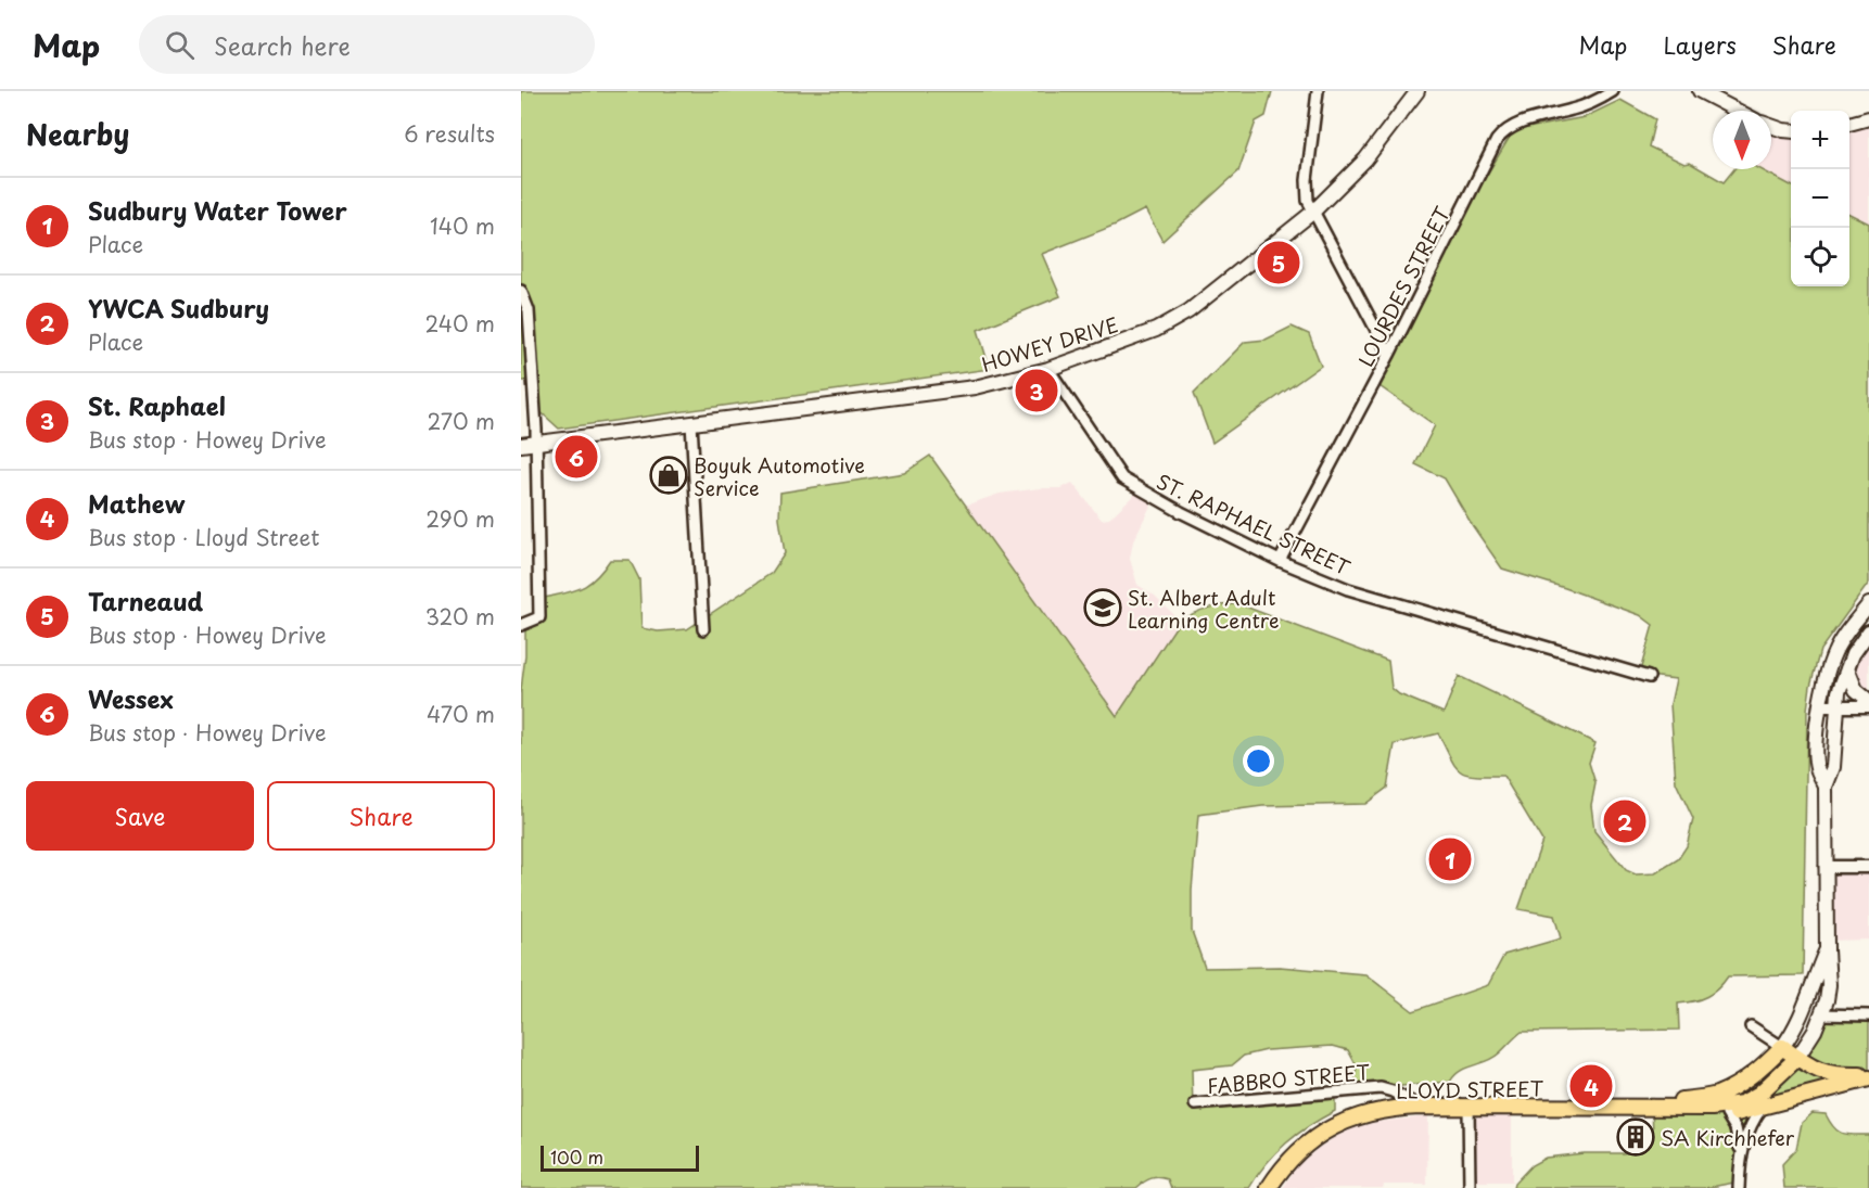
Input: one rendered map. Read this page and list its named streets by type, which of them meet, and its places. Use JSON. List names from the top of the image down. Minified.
{"streets":{"main road":["HOWEY DRIVE","LLOYD STREET"],"street":["LOURDES STREET","ST. RAPHAEL STREET","FABBRO STREET"]},"crossings":[["LOURDES STREET","ST. RAPHAEL STREET"],["HOWEY DRIVE","ST. RAPHAEL STREET"],["FABBRO STREET","LLOYD STREET"]],"places":{"shop":["Boyuk Automotive Service"],"school or university":["St. Albert Adult Learning Centre"],"building":["SA Kirchhefer"]},"scale_bar":"100 m","north":"bottom","page":{"header":"Map","search":"Search here","nav":["Map","Layers","Share"],"heading":["Nearby","6 results"],"map_buttons":["+","−"],"list":[{"mark":"1","name":"Sudbury Water Tower","note":"Place","value":"140 m"},{"mark":"2","name":"YWCA Sudbury","note":"Place","value":"240 m"},{"mark":"3","name":"St. Raphael","note":"Bus stop · Howey Drive","value":"270 m"},{"mark":"4","name":"Mathew","note":"Bus stop · Lloyd Street","value":"290 m"},{"mark":"5","name":"Tarneaud","note":"Bus stop · Howey Drive","value":"320 m"},{"mark":"6","name":"Wessex","note":"Bus stop · Howey Drive","value":"470 m"}],"pins":["5","3","6","2","1","4"],"buttons":["Save","Share"],"scale":"100 m"}}
